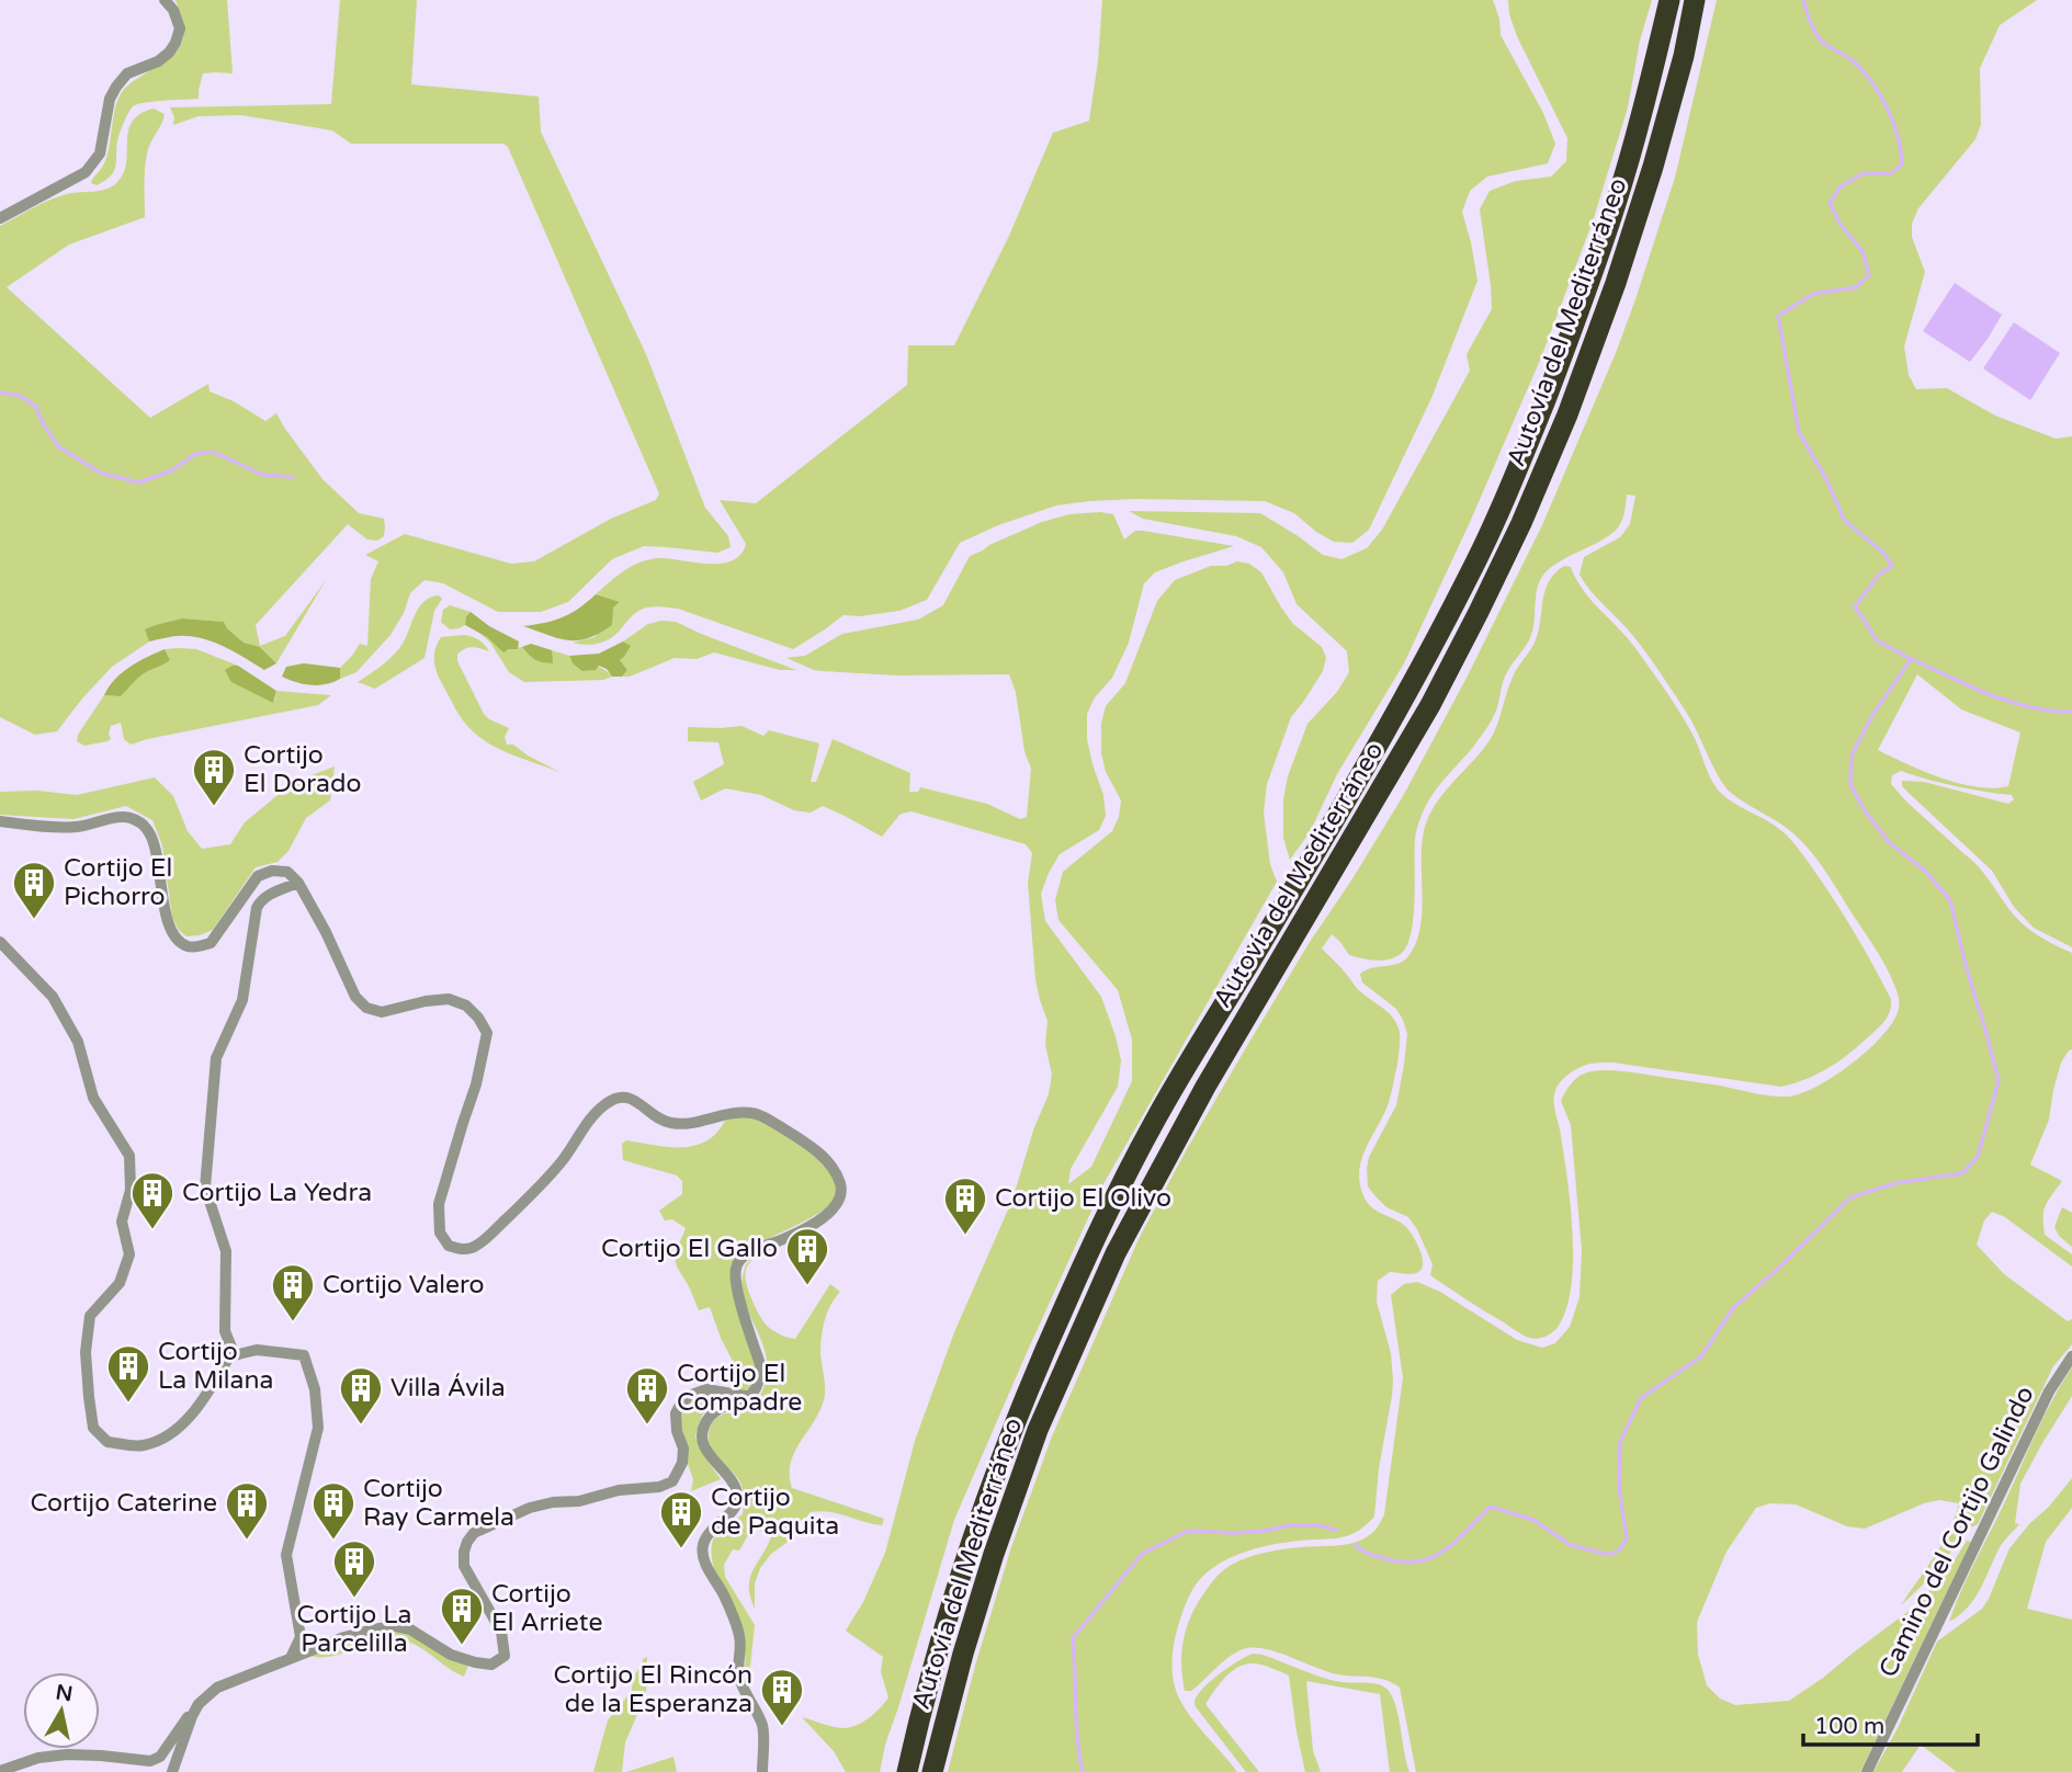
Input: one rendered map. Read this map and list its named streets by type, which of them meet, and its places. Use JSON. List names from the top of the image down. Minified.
{"streets":{"highway":["Autovía del Mediterráneo"],"street":["Camino del Cortijo Galindo"]},"places":{"building":["Cortijo El Dorado","Cortijo El Pichorro","Cortijo La Yedra","Cortijo El Olivo","Cortijo El Gallo","Cortijo Valero","Cortijo La Milana","Villa Ávila","Cortijo El Compadre","Cortijo Caterine","Cortijo Ray Carmela","Cortijo de Paquita","Cortijo La Parcelilla","Cortijo El Arriete","Cortijo El Rincón de la Esperanza"]},"scale_bar":"100 m","north":"top"}
